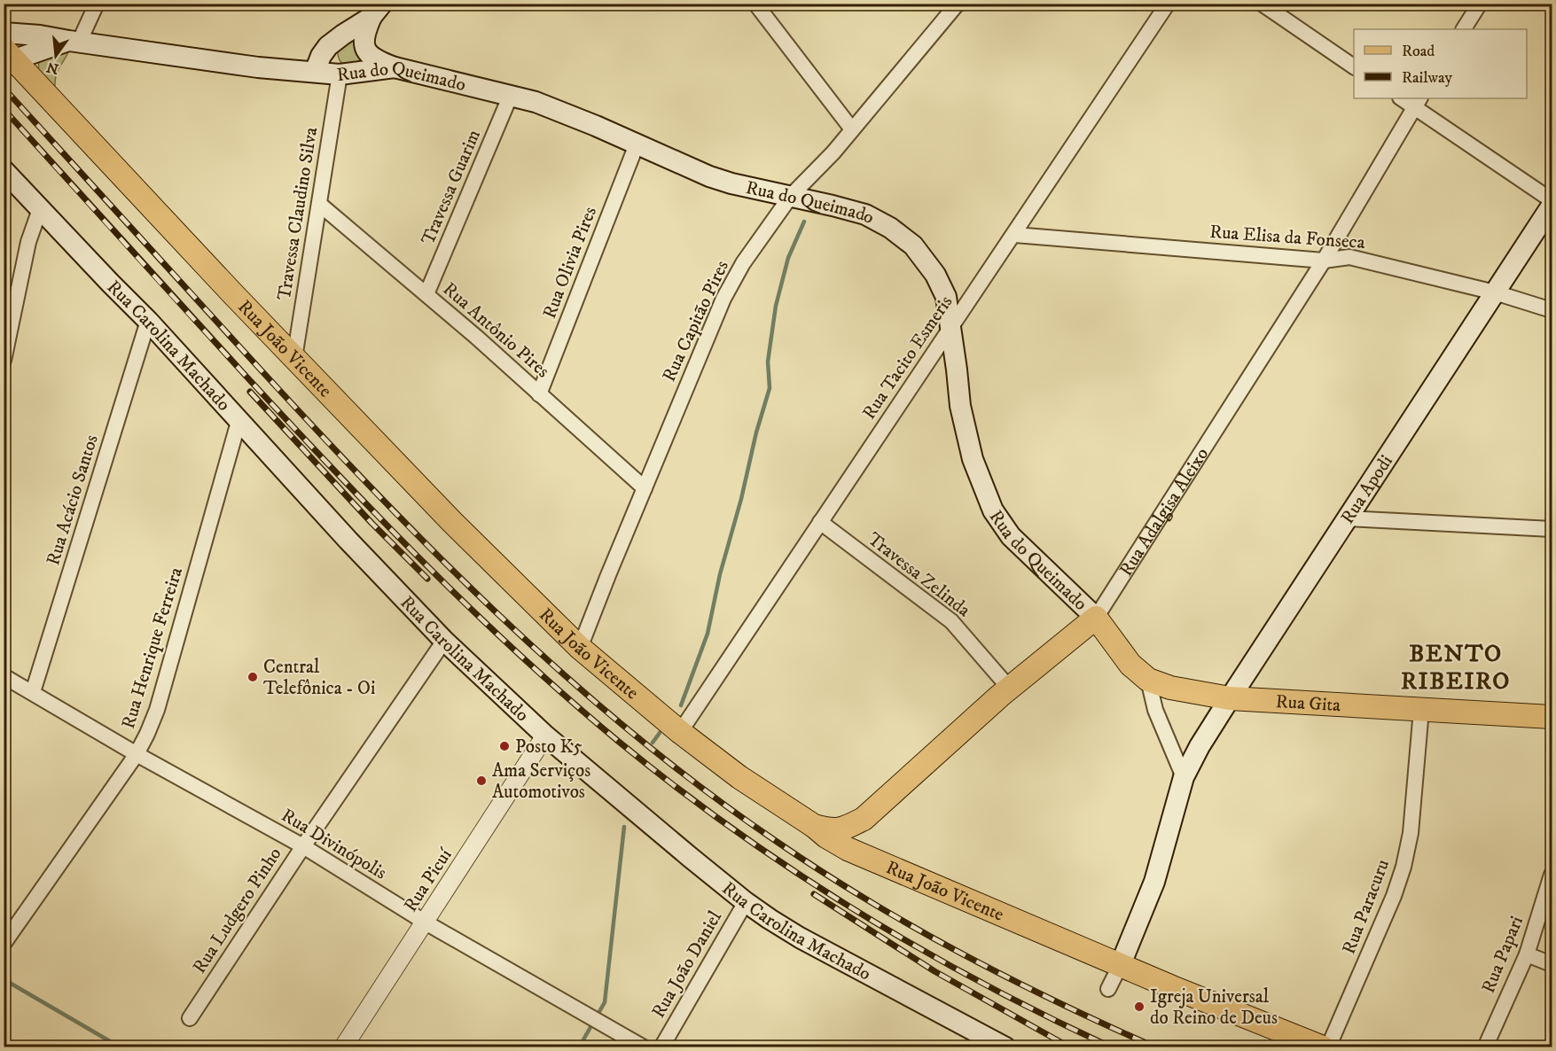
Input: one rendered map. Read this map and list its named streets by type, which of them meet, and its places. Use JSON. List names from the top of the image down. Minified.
{"streets":{"main road":["Rua do Queimado","Rua Carolina Machado","Rua João Vicente","Rua Apodi","Rua Adalgisa Aleixo","Rua Gita"],"street":["Travessa Guarim","Travessa Claudino Silva","Rua Elisa da Fonseca","Rua Olivia Pires","Rua Capitão Pires","Rua Antônio Pires","Rua Tacito Esmeris","Rua Acácio Santos","Travessa Zelinda","Rua Henrique Ferreira","Rua Divinópolis","Rua Picuí","Rua Paracuru","Rua Ludgero Pinho","Rua Papari","Rua João Daniel"]},"crossings":[["Rua do Queimado","Travessa Guarim"],["Rua do Queimado","Travessa Claudino Silva"],["Rua do Queimado","Rua Olivia Pires"],["Rua do Queimado","Rua Capitão Pires"],["Rua do Queimado","Rua Tacito Esmeris"],["Rua do Queimado","Rua Adalgisa Aleixo"],["Rua do Queimado","Rua Gita"],["Travessa Guarim","Rua Antônio Pires"],["Travessa Claudino Silva","Rua Antônio Pires"],["Travessa Claudino Silva","Rua João Vicente"],["Rua Elisa da Fonseca","Rua Tacito Esmeris"],["Rua Elisa da Fonseca","Rua Apodi"],["Rua Elisa da Fonseca","Rua Adalgisa Aleixo"],["Rua Olivia Pires","Rua Antônio Pires"],["Rua Capitão Pires","Rua Antônio Pires"],["Rua Capitão Pires","Rua João Vicente"],["Rua Carolina Machado","Rua Acácio Santos"],["Rua Carolina Machado","Rua Henrique Ferreira"],["Rua Carolina Machado","Rua Picuí"],["Rua Carolina Machado","Rua Ludgero Pinho"],["Rua Carolina Machado","Rua João Daniel"],["Rua João Vicente","Rua Tacito Esmeris"],["Rua João Vicente","Rua Adalgisa Aleixo"],["Rua Tacito Esmeris","Travessa Zelinda"],["Rua Apodi","Rua Gita"],["Rua Acácio Santos","Rua Divinópolis"],["Rua Adalgisa Aleixo","Travessa Zelinda"],["Rua Adalgisa Aleixo","Rua Gita"],["Rua Henrique Ferreira","Rua Divinópolis"],["Rua Gita","Rua Paracuru"],["Rua Divinópolis","Rua Picuí"],["Rua Divinópolis","Rua Ludgero Pinho"]],"districts":["BENTO RIBEIRO"],"places":["Central Telefônica - Oi","Posto K5","Ama Serviços Automotivos","Igreja Universal do Reino de Deus"],"legend":["Road","Railway"],"north":"bottom"}
